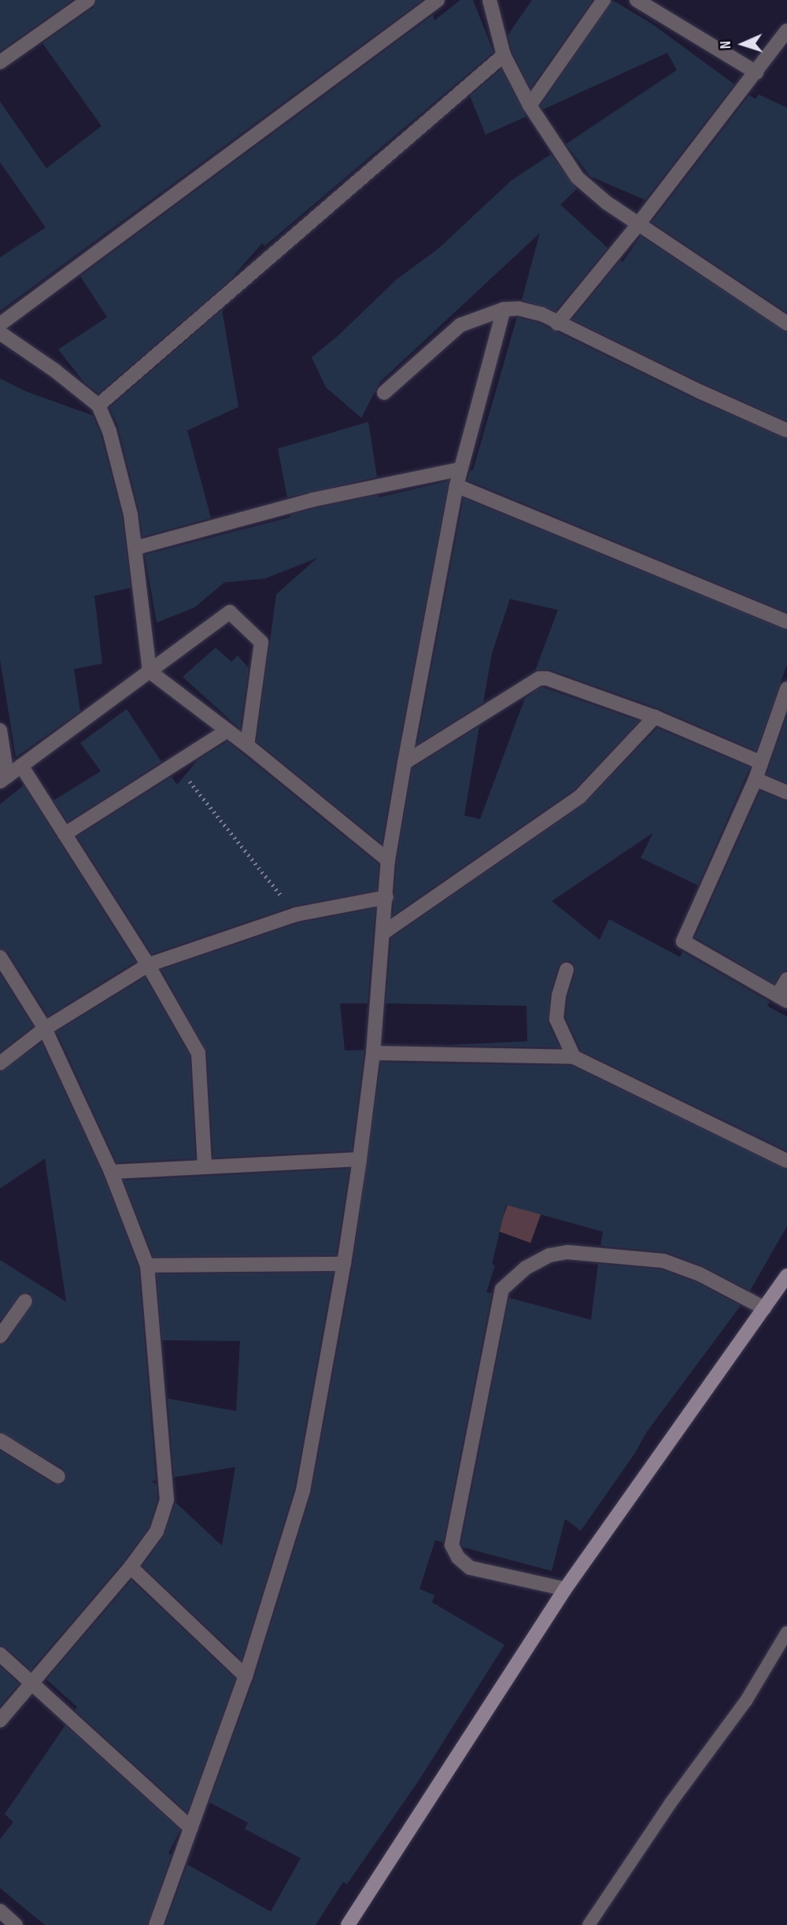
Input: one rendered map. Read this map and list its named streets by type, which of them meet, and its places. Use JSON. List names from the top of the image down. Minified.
{"north":"left"}
